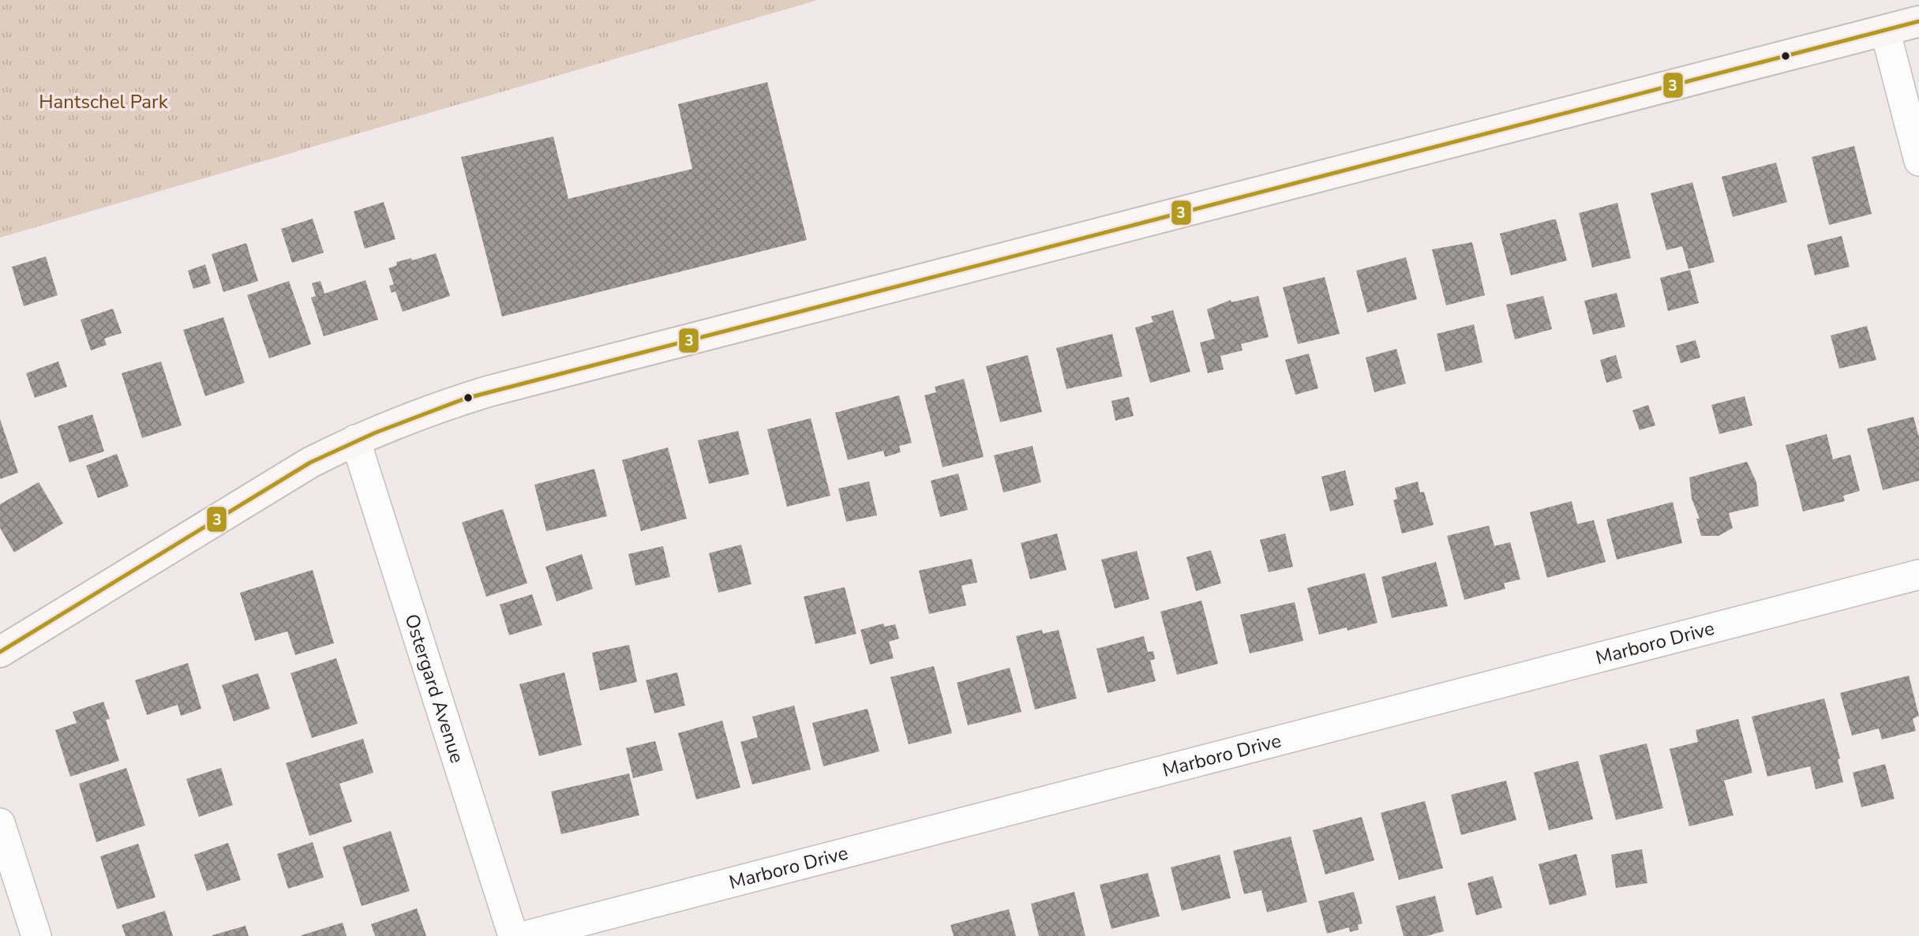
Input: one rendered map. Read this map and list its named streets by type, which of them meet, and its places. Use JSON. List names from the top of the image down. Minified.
{"streets":{"street":["Marboro Drive","Ostergard Avenue"]},"parks":["Hantschel Park"],"lines":["transit line 3"]}
